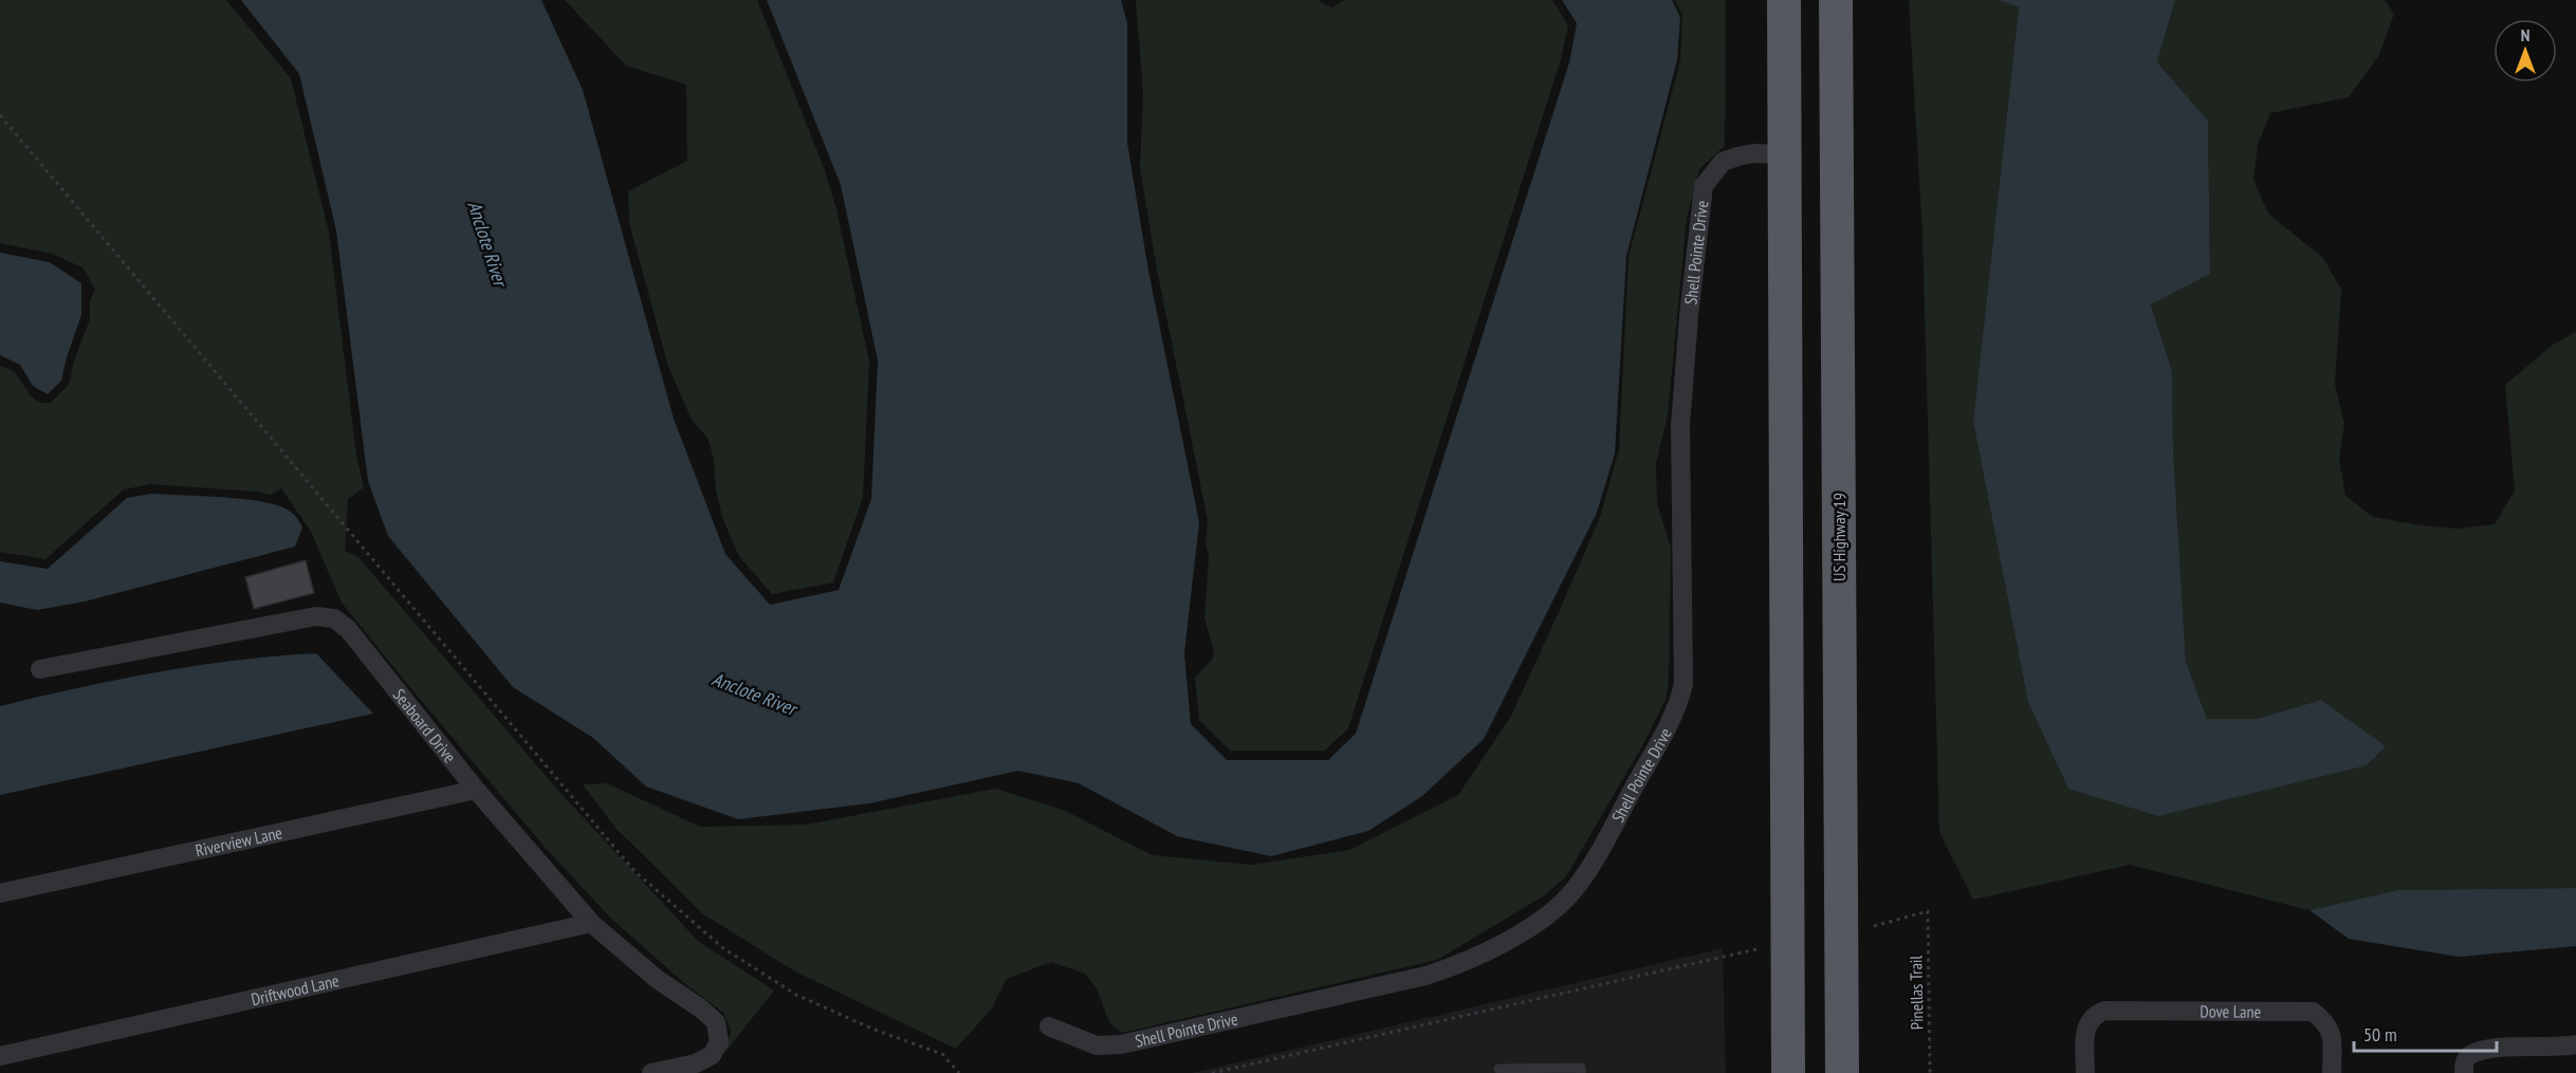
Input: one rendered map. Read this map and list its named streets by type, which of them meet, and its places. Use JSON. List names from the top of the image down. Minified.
{"streets":{"highway":["US Highway 19"],"street":["Shell Pointe Drive","Seaboard Drive","Riverview Lane","Driftwood Lane","Dove Lane"],"path":["Pinellas Trail"]},"crossings":[["Seaboard Drive","Riverview Lane"],["Seaboard Drive","Driftwood Lane"]],"water":["Anclote River"],"scale_bar":"50 m","north":"top"}
